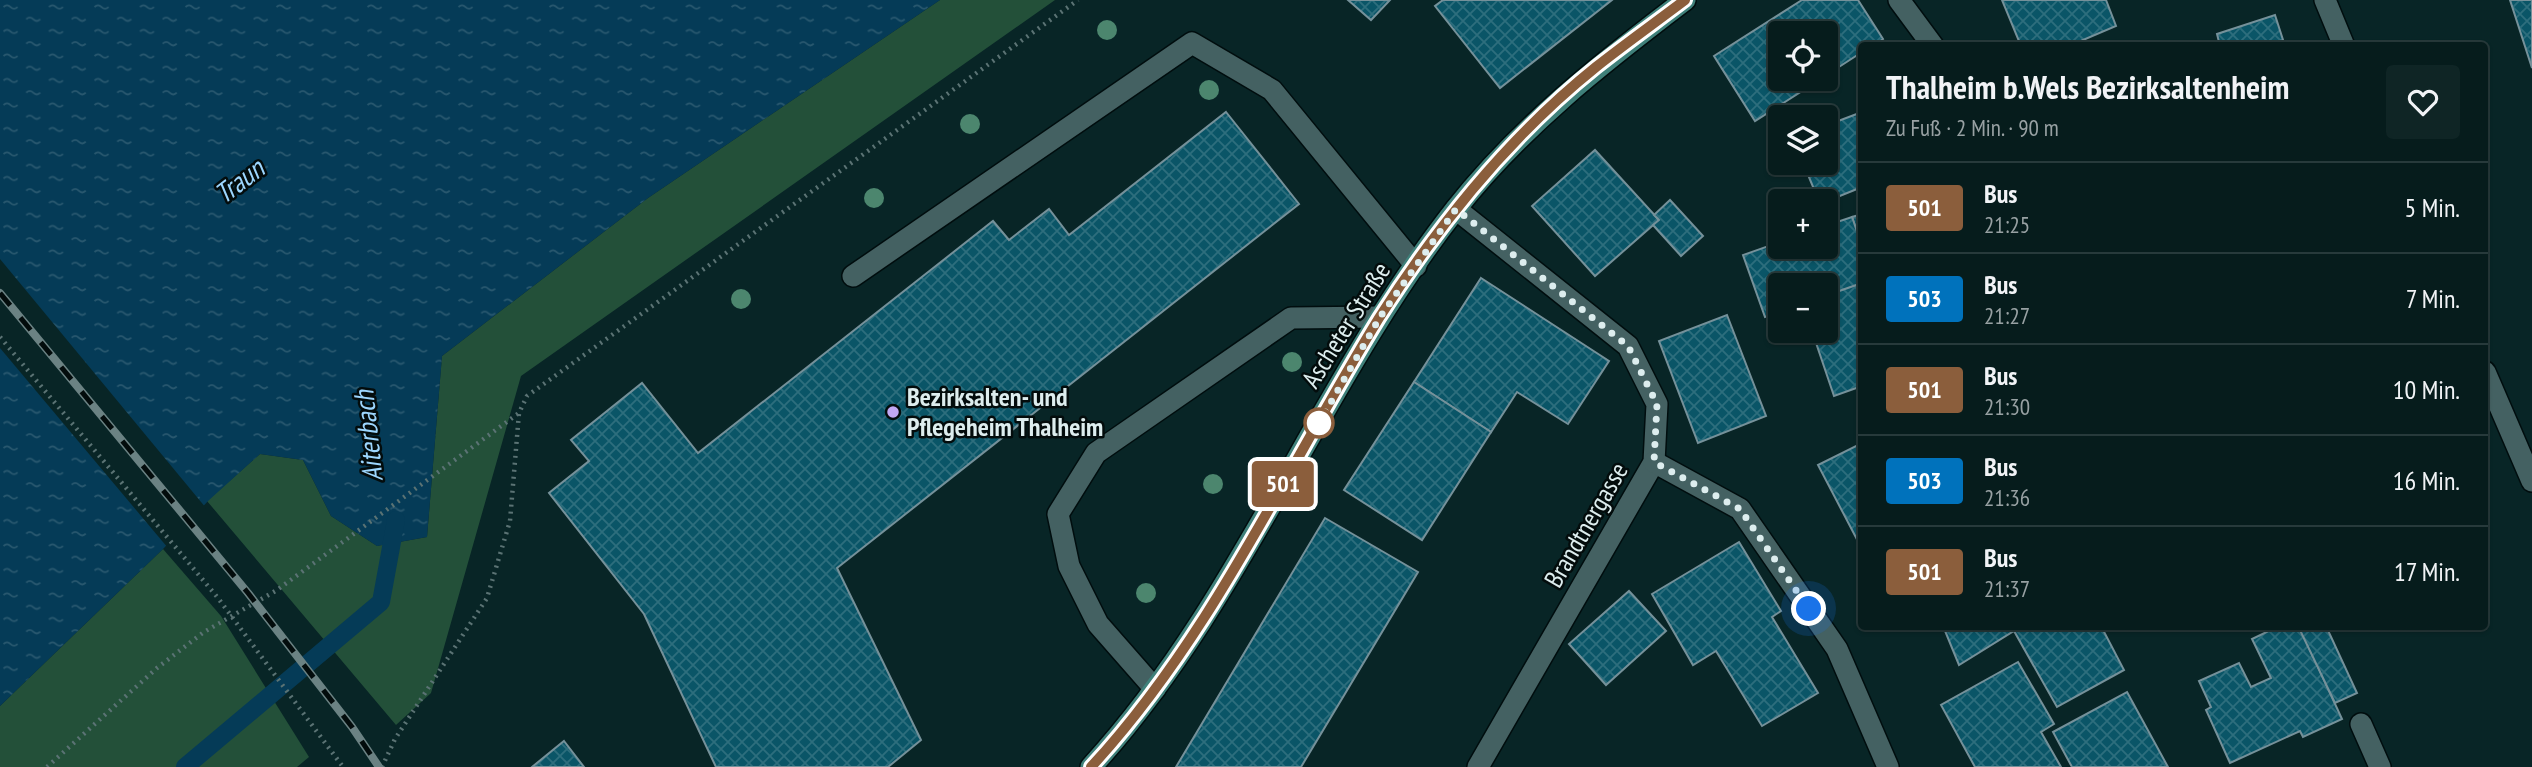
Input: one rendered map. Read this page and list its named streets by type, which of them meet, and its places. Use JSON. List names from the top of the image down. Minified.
{"streets":{"main road":["Ascheter Straße"],"street":["Brandtnergasse"]},"crossings":[["Ascheter Straße","Brandtnergasse"]],"water":["Traun","Aiterbach"],"places":["Bezirksalten- und Pflegeheim Thalheim"],"lines":["bus line 501"],"page":{"on_map":"501","map_buttons":["+","−"],"heading":["Thalheim b.Wels Bezirksaltenheim","Zu Fuß · 2 Min. · 90 m"],"list":[{"mark":"501","name":"Bus","note":"21:25","value":"5 Min."},{"mark":"503","name":"Bus","note":"21:27","value":"7 Min."},{"mark":"501","name":"Bus","note":"21:30","value":"10 Min."},{"mark":"503","name":"Bus","note":"21:36","value":"16 Min."},{"mark":"501","name":"Bus","note":"21:37","value":"17 Min."}]}}
